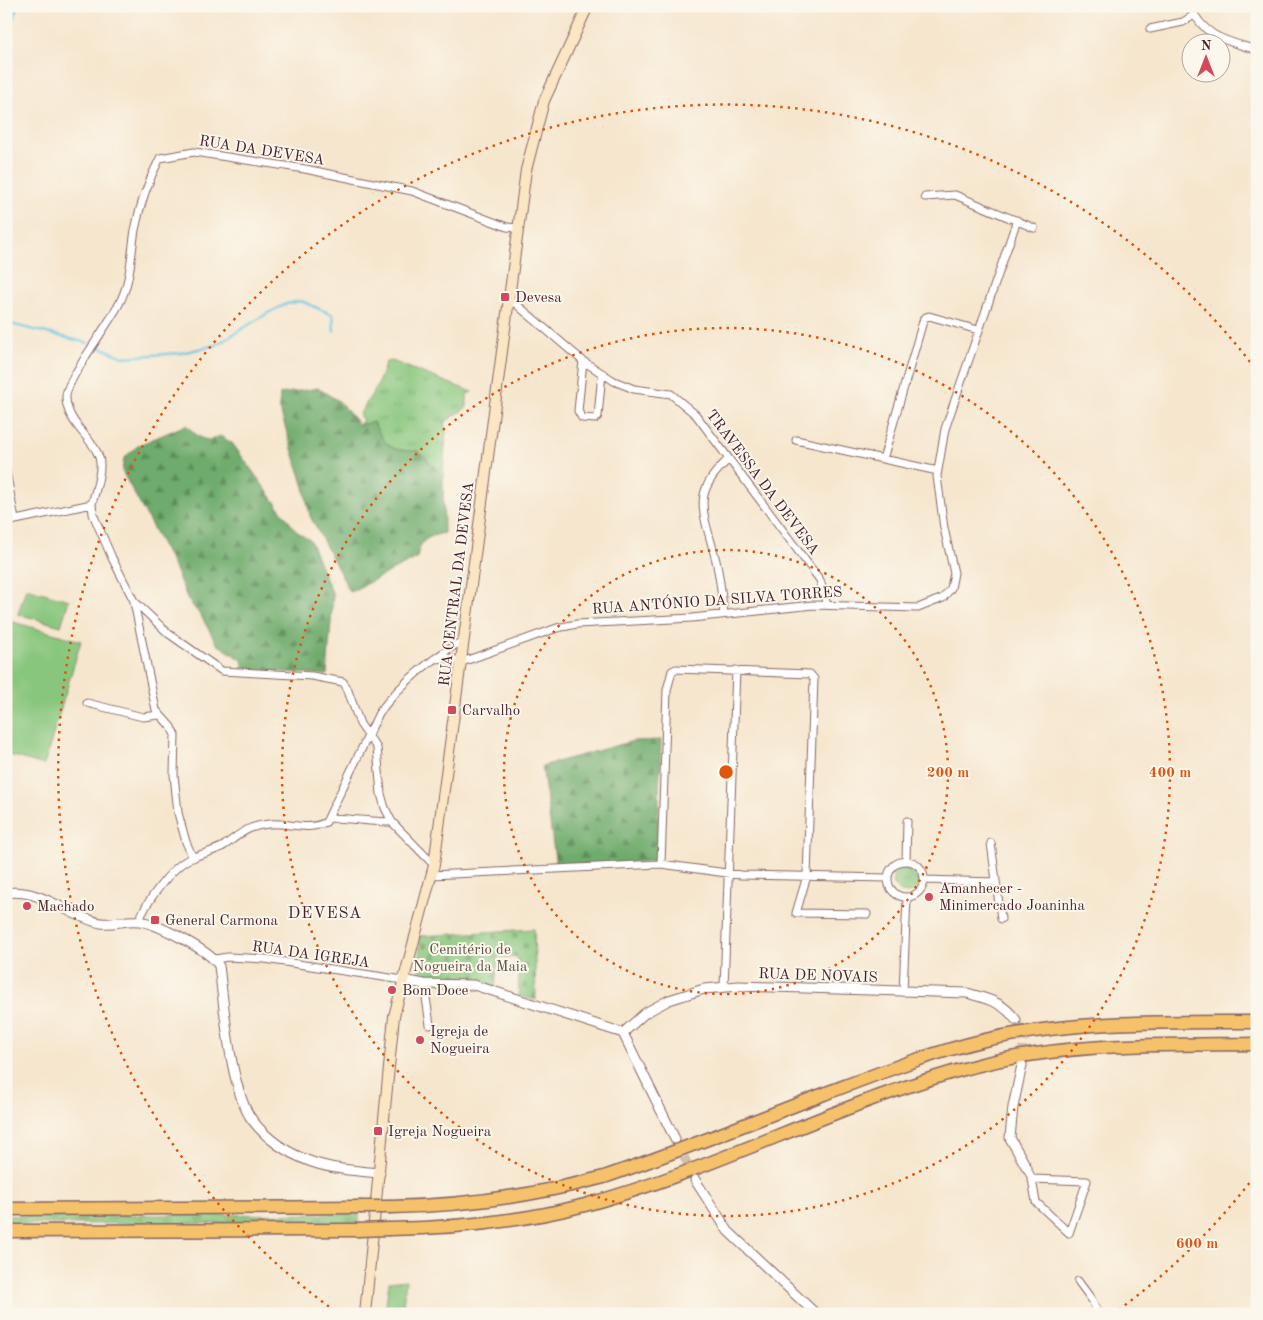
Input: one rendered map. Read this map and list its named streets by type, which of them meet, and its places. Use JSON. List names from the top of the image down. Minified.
{"streets":{"main road":["RUA CENTRAL DA DEVESA"],"street":["RUA DA DEVESA","TRAVESSA DA DEVESA","RUA ANTÓNIO DA SILVA TORRES","RUA DA IGREJA","RUA DE NOVAIS"]},"crossings":[["RUA DA DEVESA","RUA CENTRAL DA DEVESA"],["TRAVESSA DA DEVESA","RUA CENTRAL DA DEVESA"],["TRAVESSA DA DEVESA","RUA ANTÓNIO DA SILVA TORRES"],["RUA CENTRAL DA DEVESA","RUA ANTÓNIO DA SILVA TORRES"],["RUA CENTRAL DA DEVESA","RUA DA IGREJA"]],"districts":["DEVESA"],"parks":["Cemitério de Nogueira da Maia"],"places":{"transit":["Devesa","Carvalho","General Carmona","Igreja Nogueira"],"other":["Amanhecer - Minimercado Joaninha","Machado","Bom Doce","Igreja de Nogueira"]},"north":"top","rings":["200 m","400 m","600 m"]}
